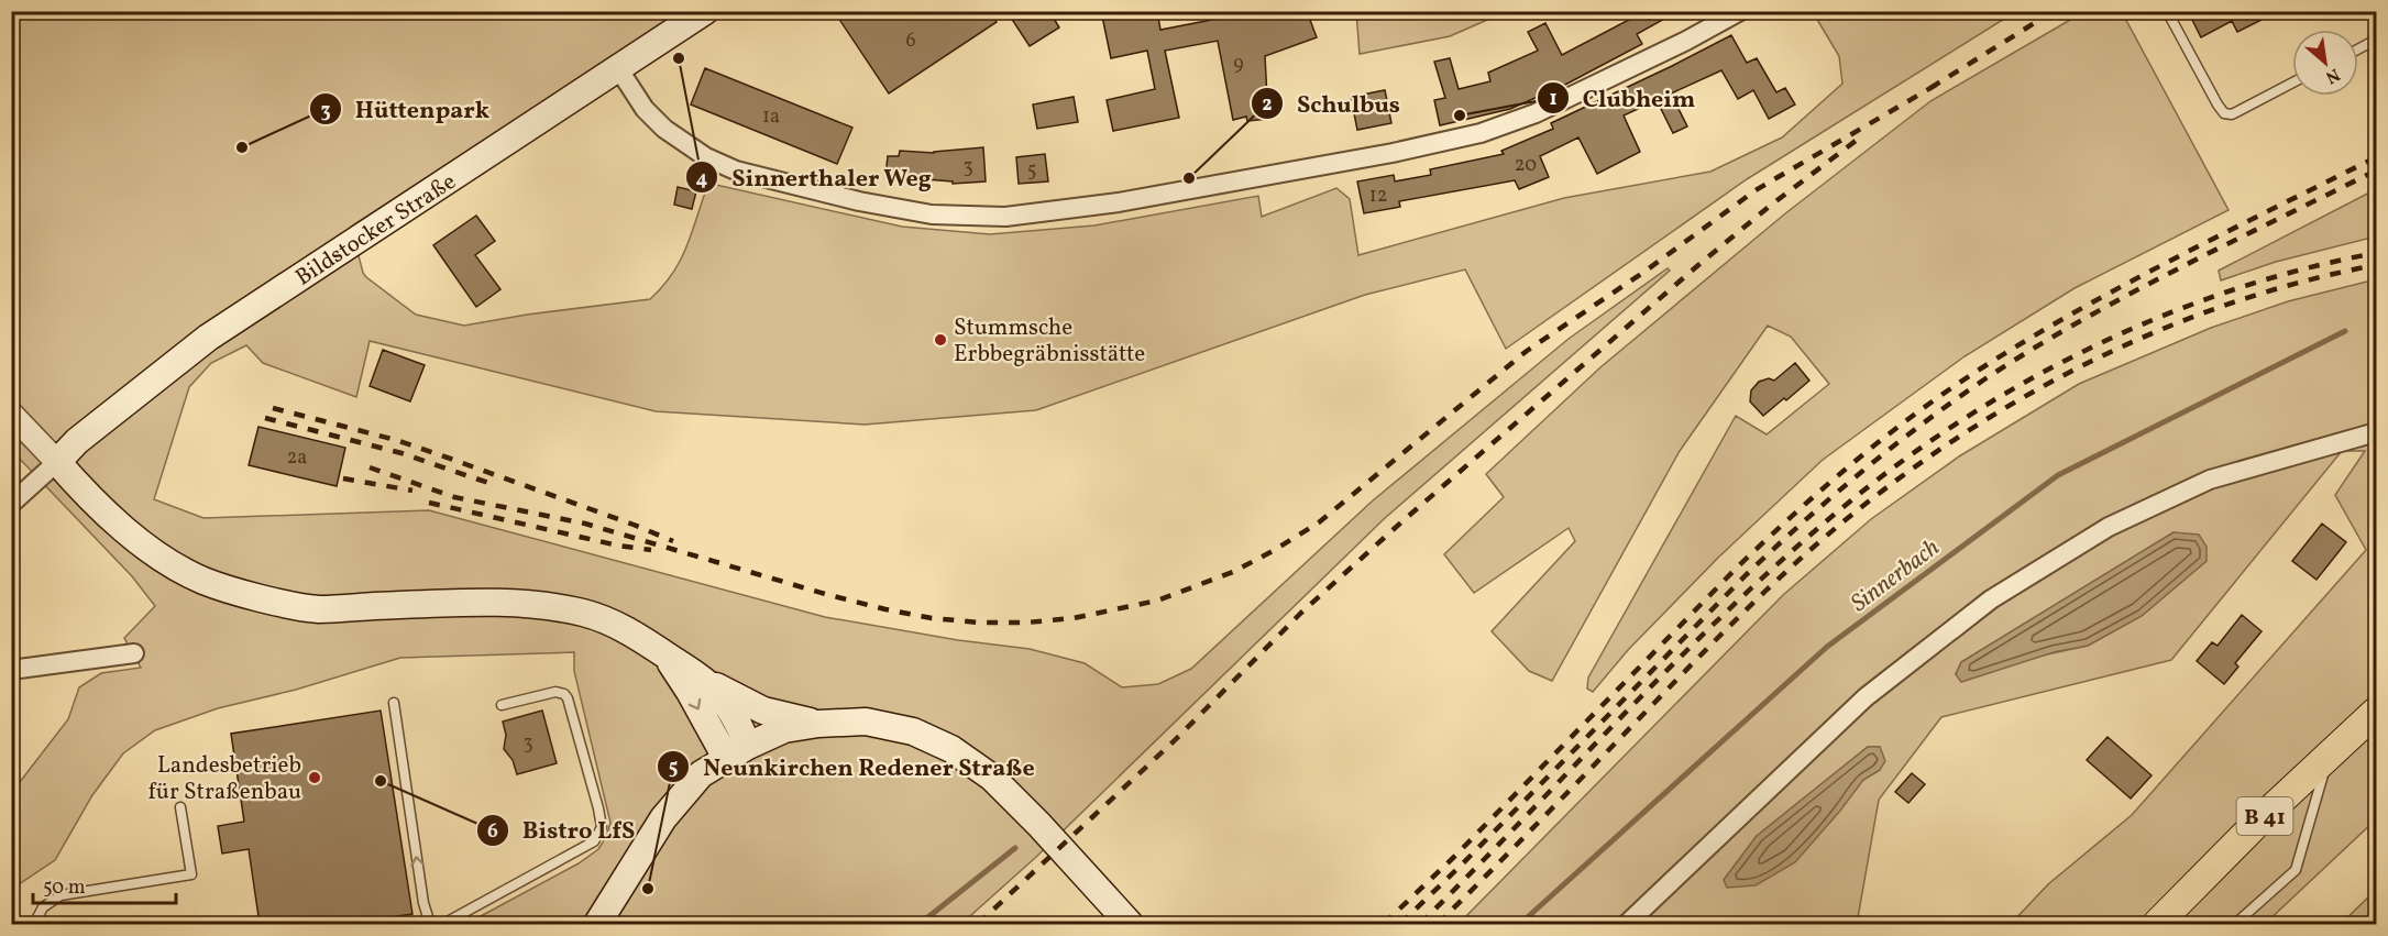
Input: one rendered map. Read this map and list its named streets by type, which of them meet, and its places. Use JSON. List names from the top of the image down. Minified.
{"streets":{"main road":["Bildstocker Straße","B 41"]},"water":["Sinnerbach"],"places":["Sinnerthaler Weg","Clubheim","Hüttenpark","Schulbus","Stummsche Erbbegräbnisstätte","Landesbetrieb für Straßenbau","Bistro LfS","Neunkirchen Redener Straße"],"house_numbers":["6","9","1a","20","3","5","12","2a","3"],"scale_bar":"50 m","north":"bottom right"}
